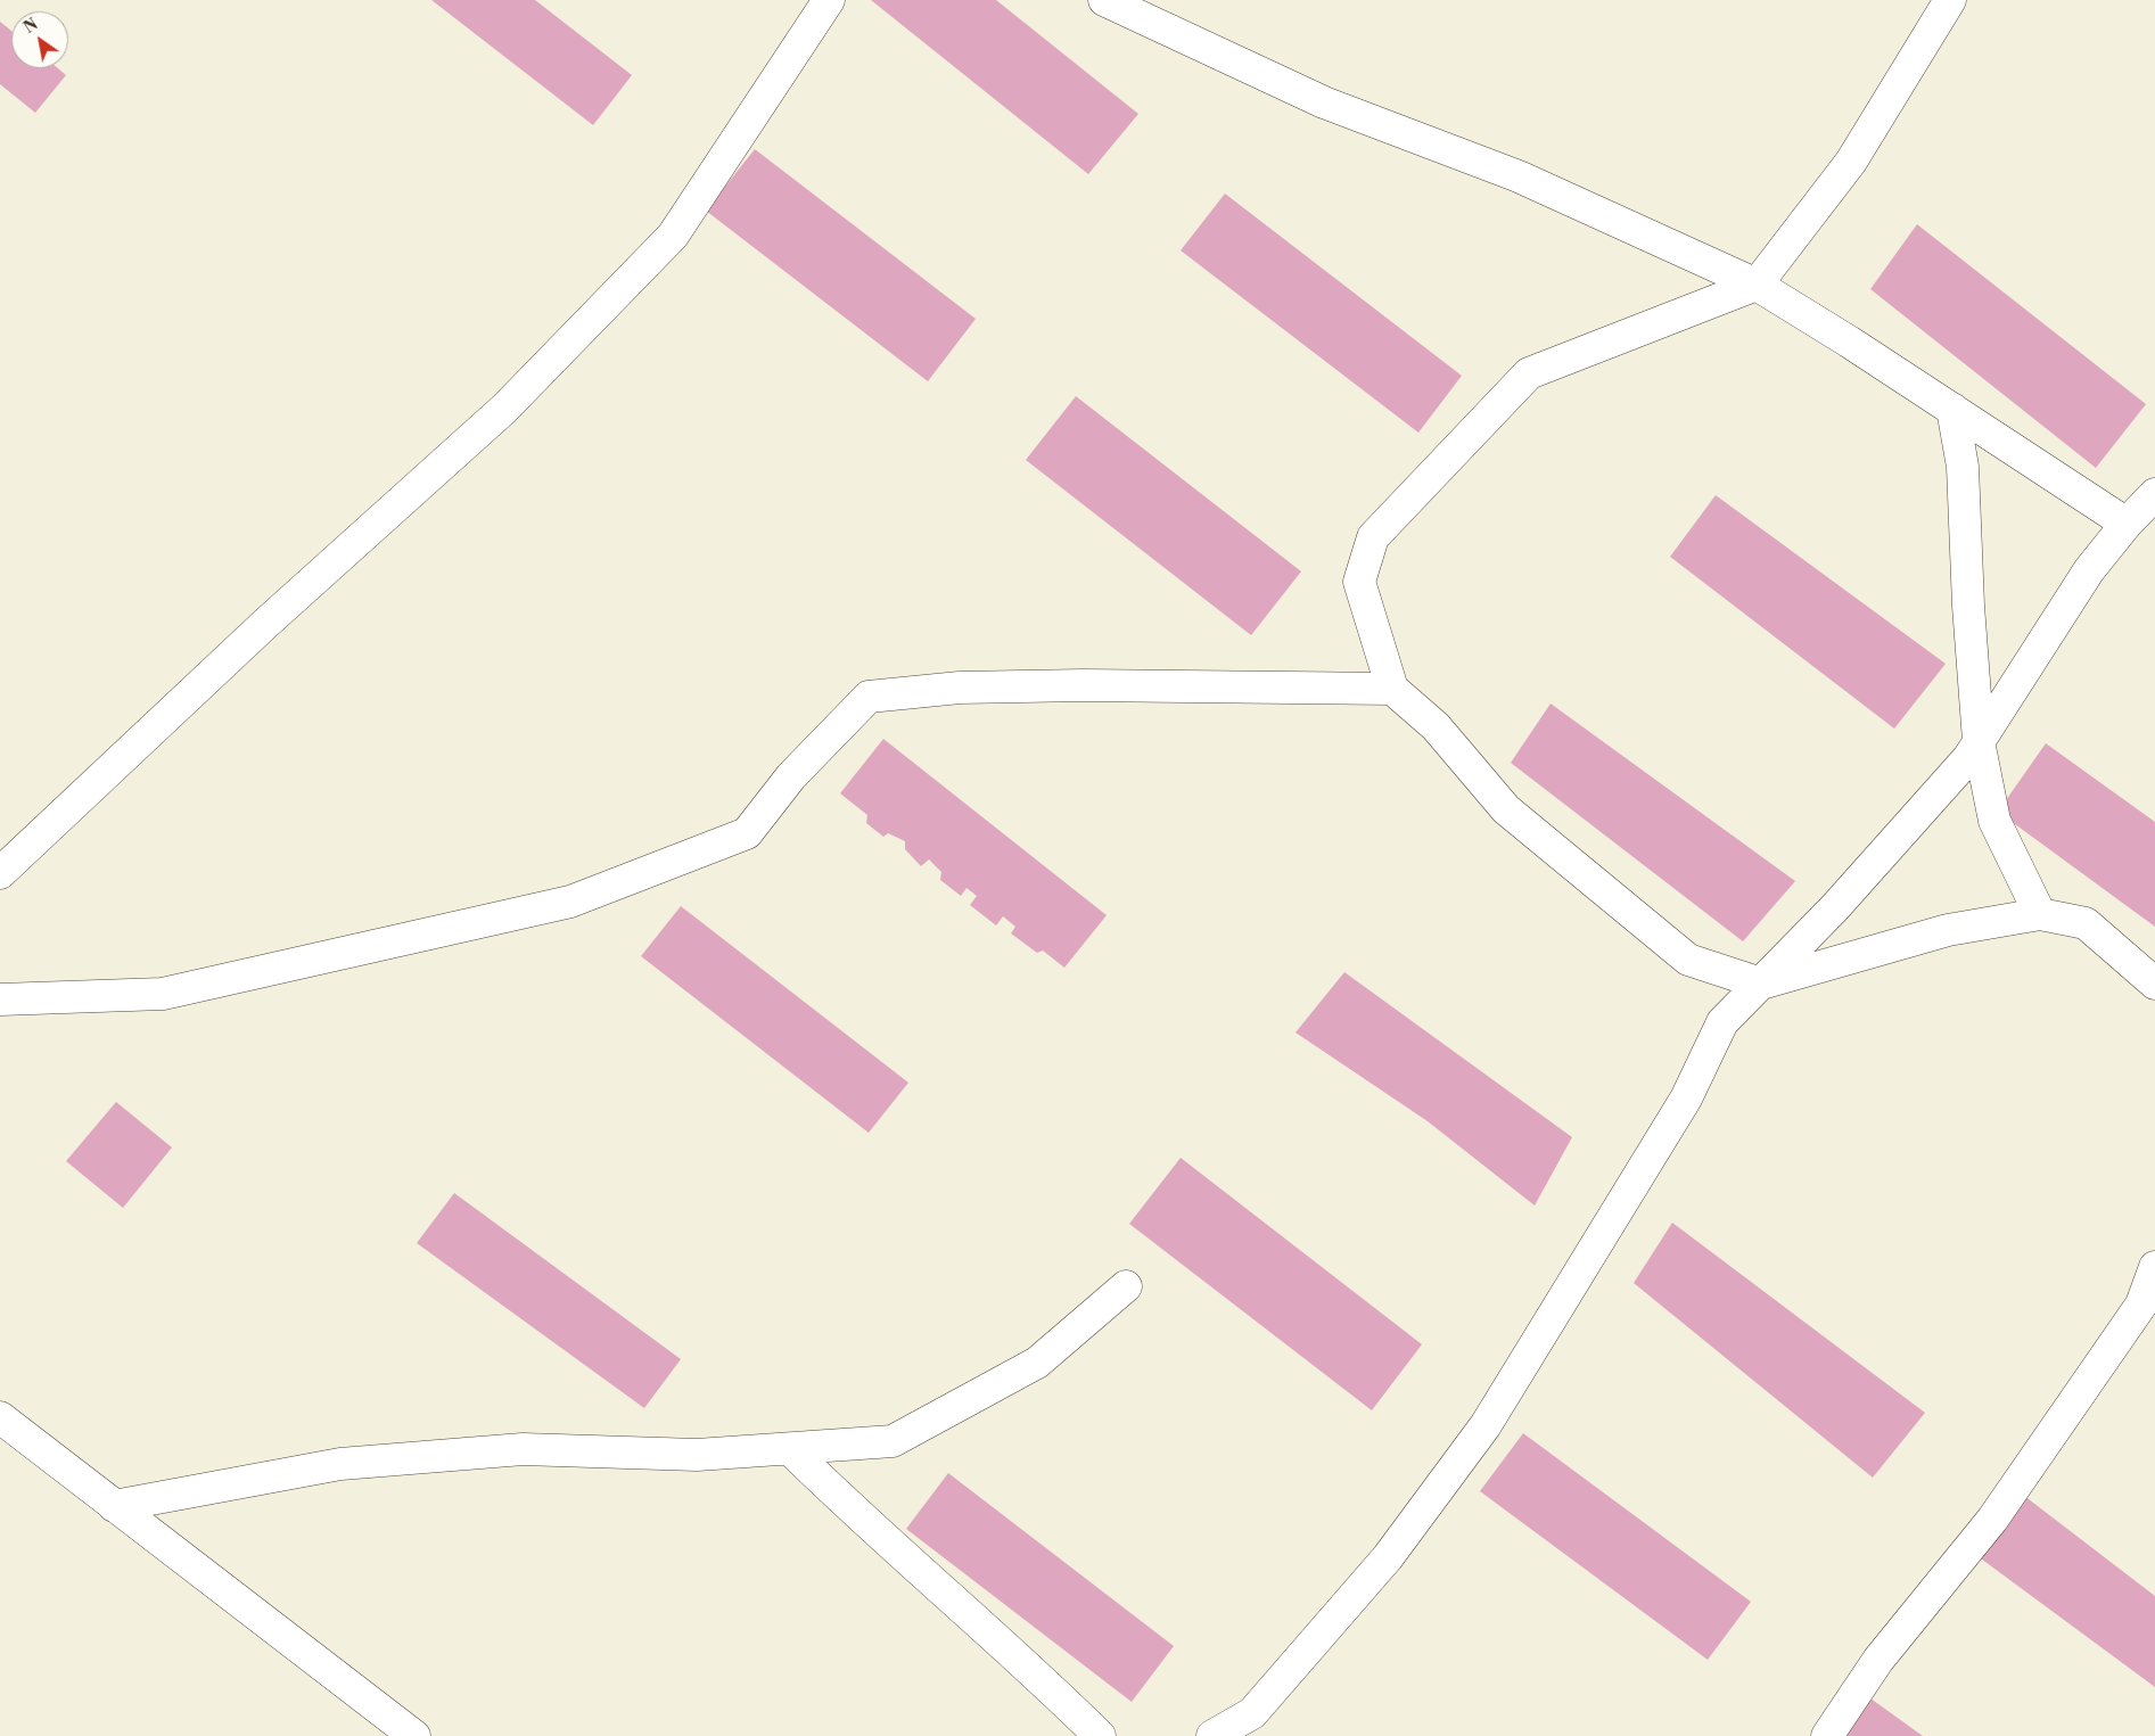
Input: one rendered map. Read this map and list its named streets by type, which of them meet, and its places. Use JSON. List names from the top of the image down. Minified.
{"north":"top left"}
